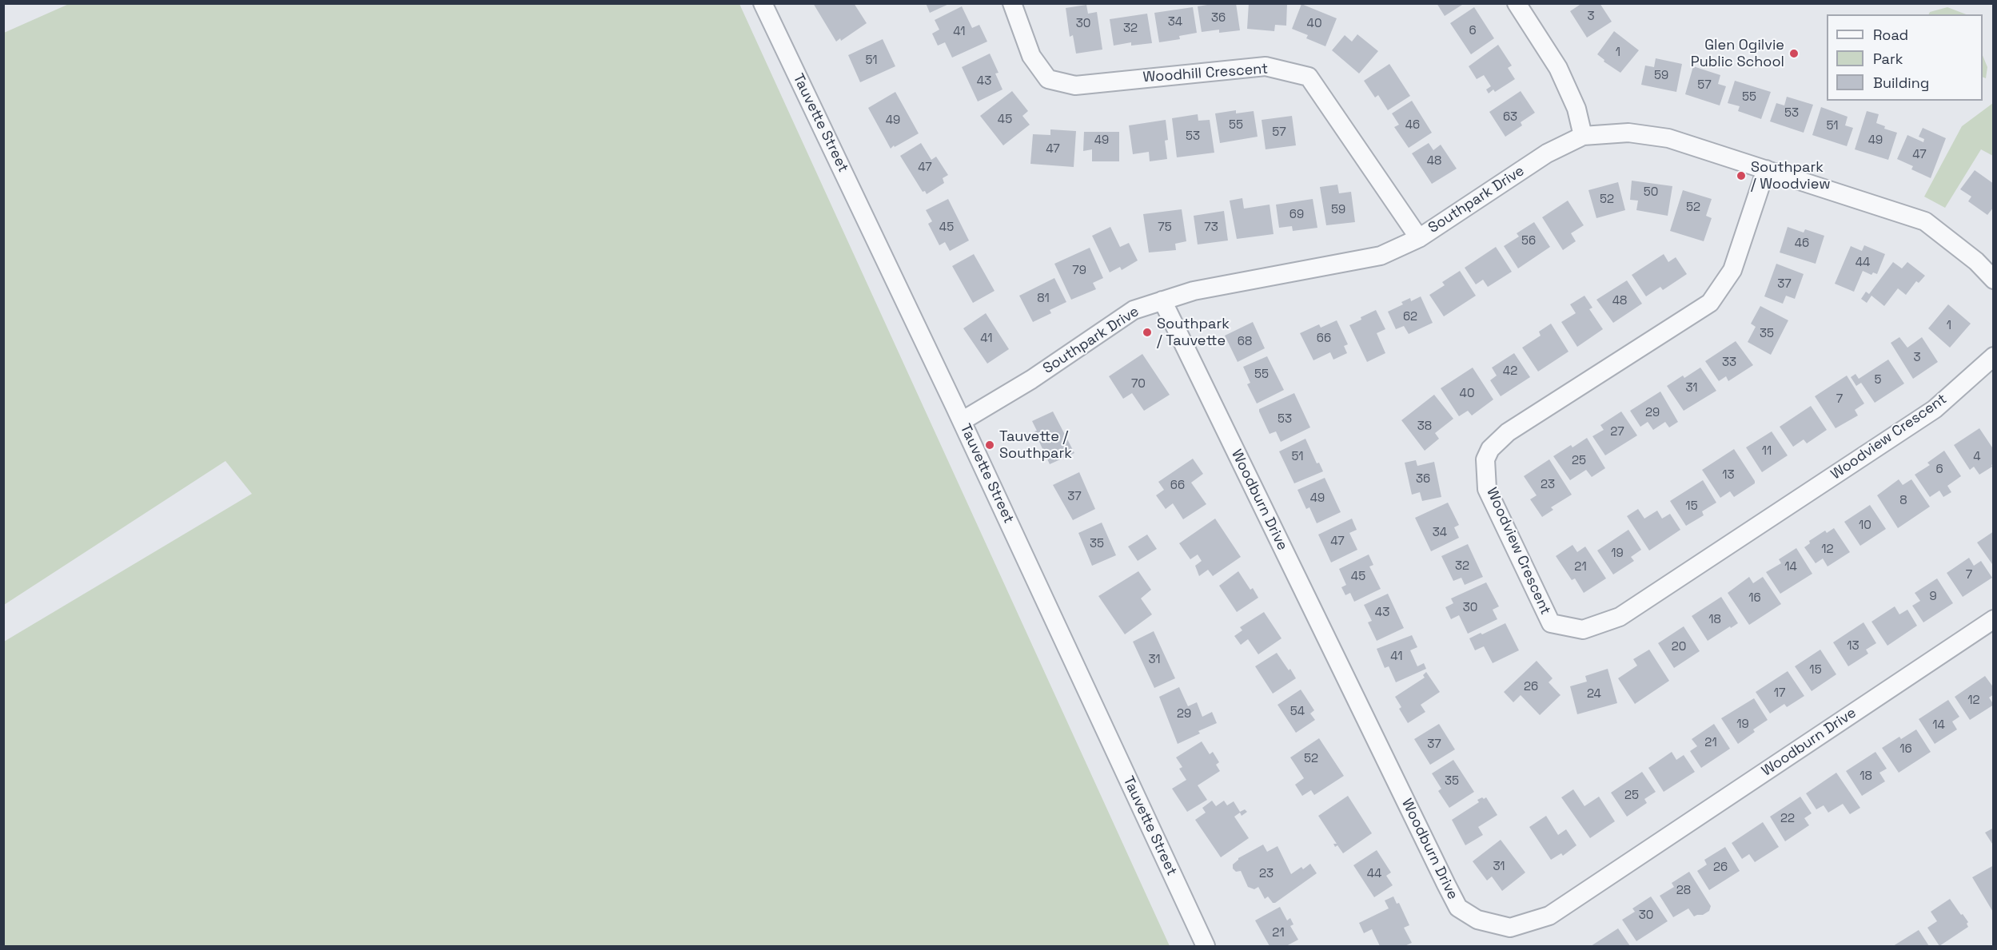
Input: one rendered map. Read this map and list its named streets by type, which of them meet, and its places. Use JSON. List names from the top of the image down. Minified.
{"streets":{"street":["Woodhill Crescent","Tauvette Street","Southpark Drive","Woodview Crescent","Woodburn Drive"]},"crossings":[["Woodhill Crescent","Southpark Drive"],["Tauvette Street","Southpark Drive"],["Southpark Drive","Woodview Crescent"],["Southpark Drive","Woodburn Drive"]],"places":["Glen Ogilvie Public School","Southpark / Woodview","Southpark / Tauvette","Tauvette / Southpark"],"house_numbers":["3","36","34","30","40","32","6","41","1","51","59","43","57","55","53","63","45","49","55","46","51","57","53","49","49","47","47","48","47","50","52","52","59","69","45","75","73","56","46","44","79","37","81","48","62","1","35","41","66","68","3","33","42","55","5","70","31","40","7","29","53","38","27","11","51","4","25","6","13","36","23","66","37","49","8","15","10","34","47","35","12","19","32","21","14","7","45","9","16","30","43","18","13","20","41","31","15","26","17","24","12","54","29","19","14","21","37","16","52","18","35","25","22","31","26","23","44","28","30","21"],"legend":["Road","Park","Building"]}
